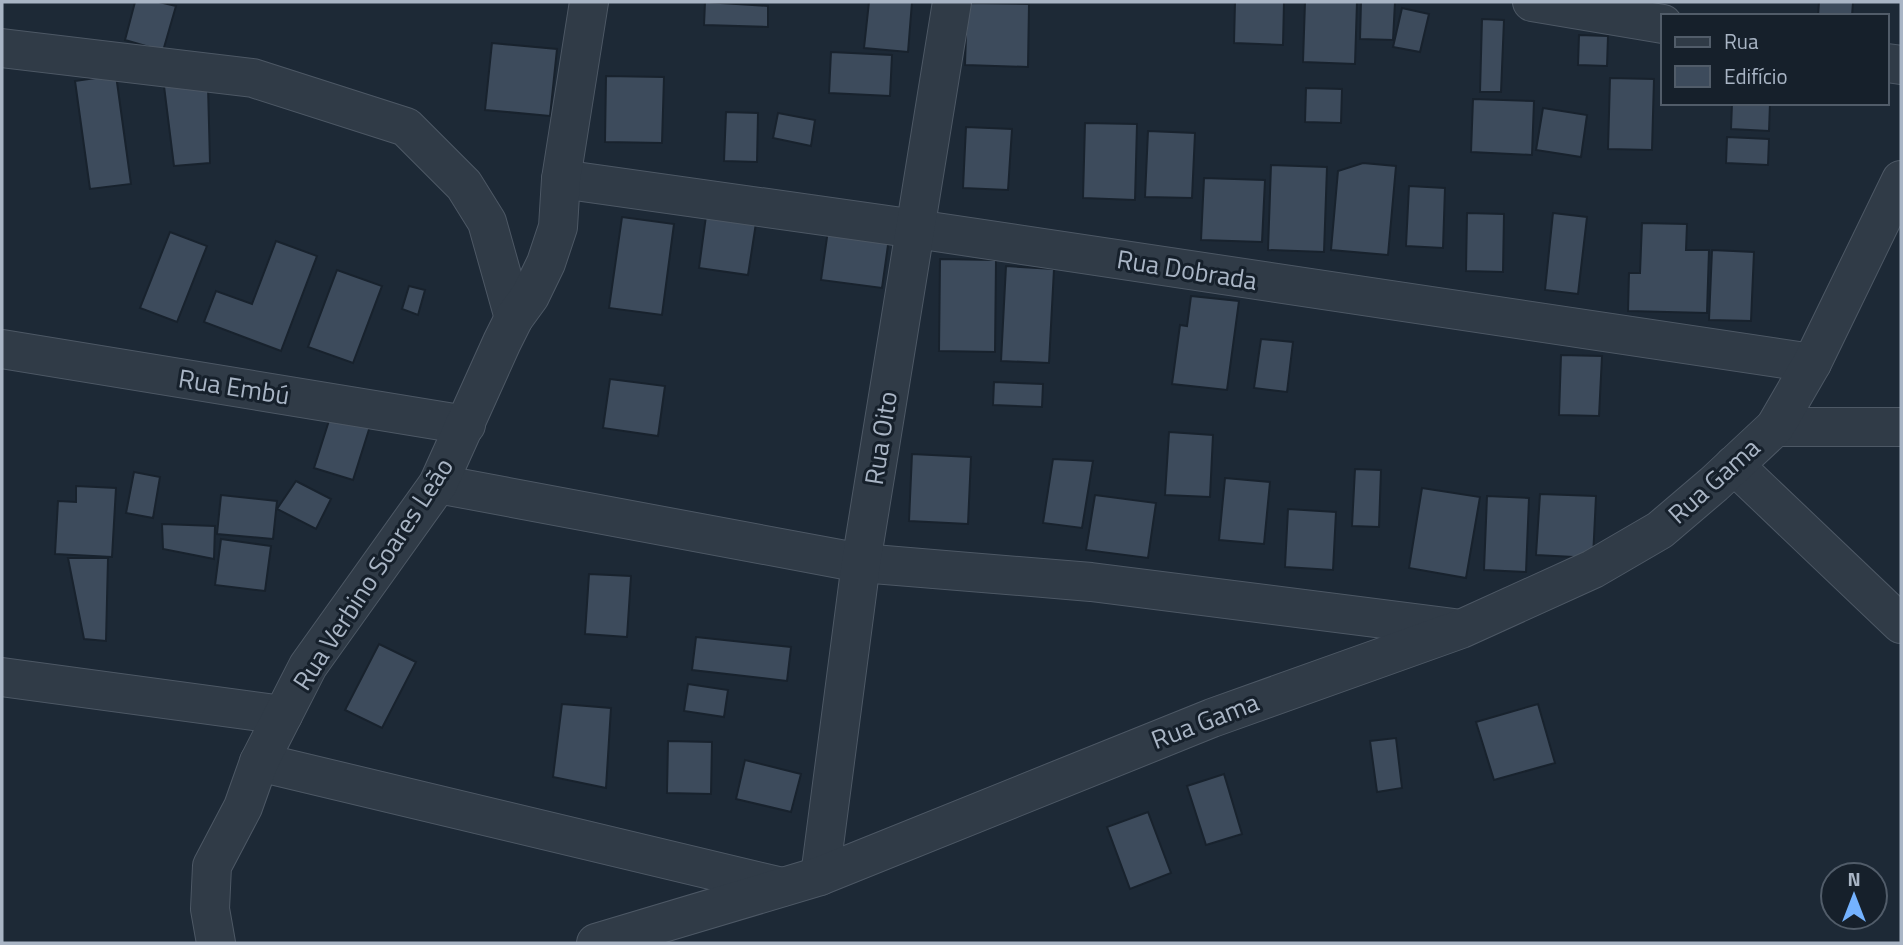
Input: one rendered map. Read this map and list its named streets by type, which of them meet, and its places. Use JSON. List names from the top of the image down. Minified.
{"streets":{"street":["Rua Dobrada","Rua Embú","Rua Oito","Rua Gama","Rua Verbino Soares Leão"]},"crossings":[["Rua Dobrada","Rua Oito"],["Rua Dobrada","Rua Gama"],["Rua Dobrada","Rua Verbino Soares Leão"],["Rua Embú","Rua Verbino Soares Leão"],["Rua Oito","Rua Gama"]],"legend":["Rua","Edifício"],"north":"top"}
